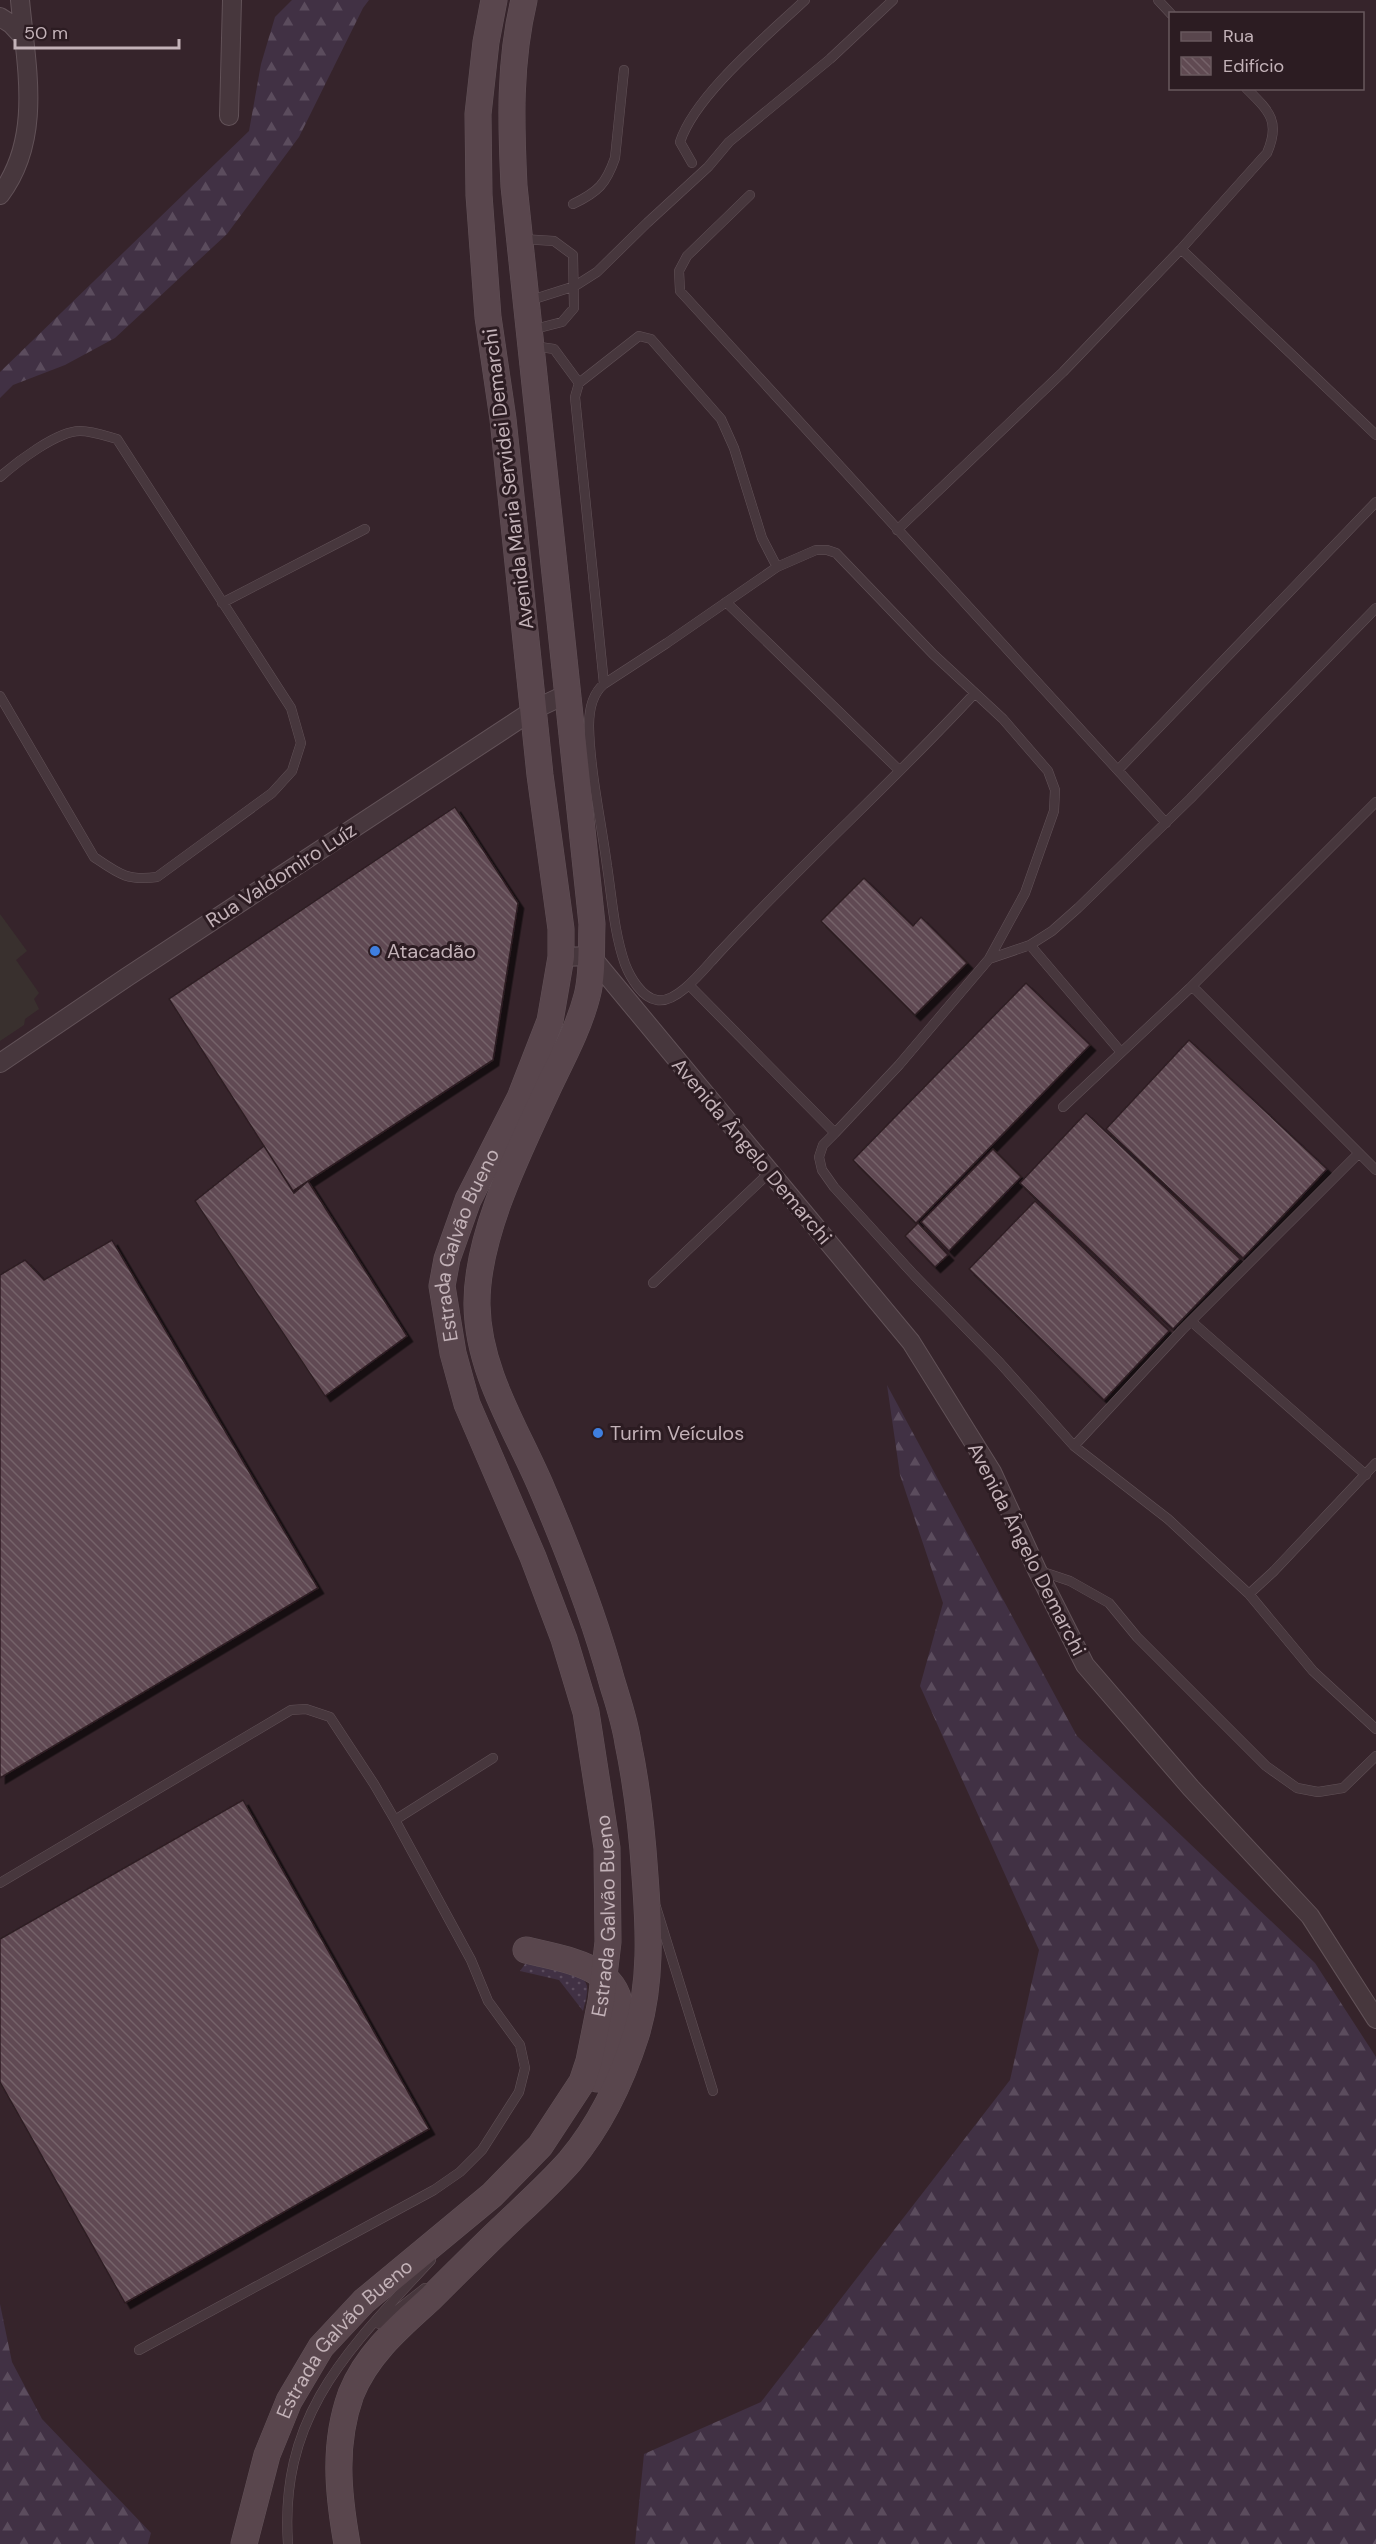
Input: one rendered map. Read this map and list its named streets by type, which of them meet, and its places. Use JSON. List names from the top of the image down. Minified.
{"streets":{"main road":["Avenida Maria Servidei Demarchi","Estrada Galvão Bueno"],"street":["Rua Valdomiro Luíz","Avenida Ângelo Demarchi"]},"crossings":[["Avenida Maria Servidei Demarchi","Rua Valdomiro Luíz"],["Avenida Maria Servidei Demarchi","Avenida Ângelo Demarchi"],["Avenida Maria Servidei Demarchi","Estrada Galvão Bueno"],["Avenida Ângelo Demarchi","Estrada Galvão Bueno"]],"places":["Atacadão","Turim Veículos"],"legend":["Rua","Edifício"],"scale_bar":"50 m"}
